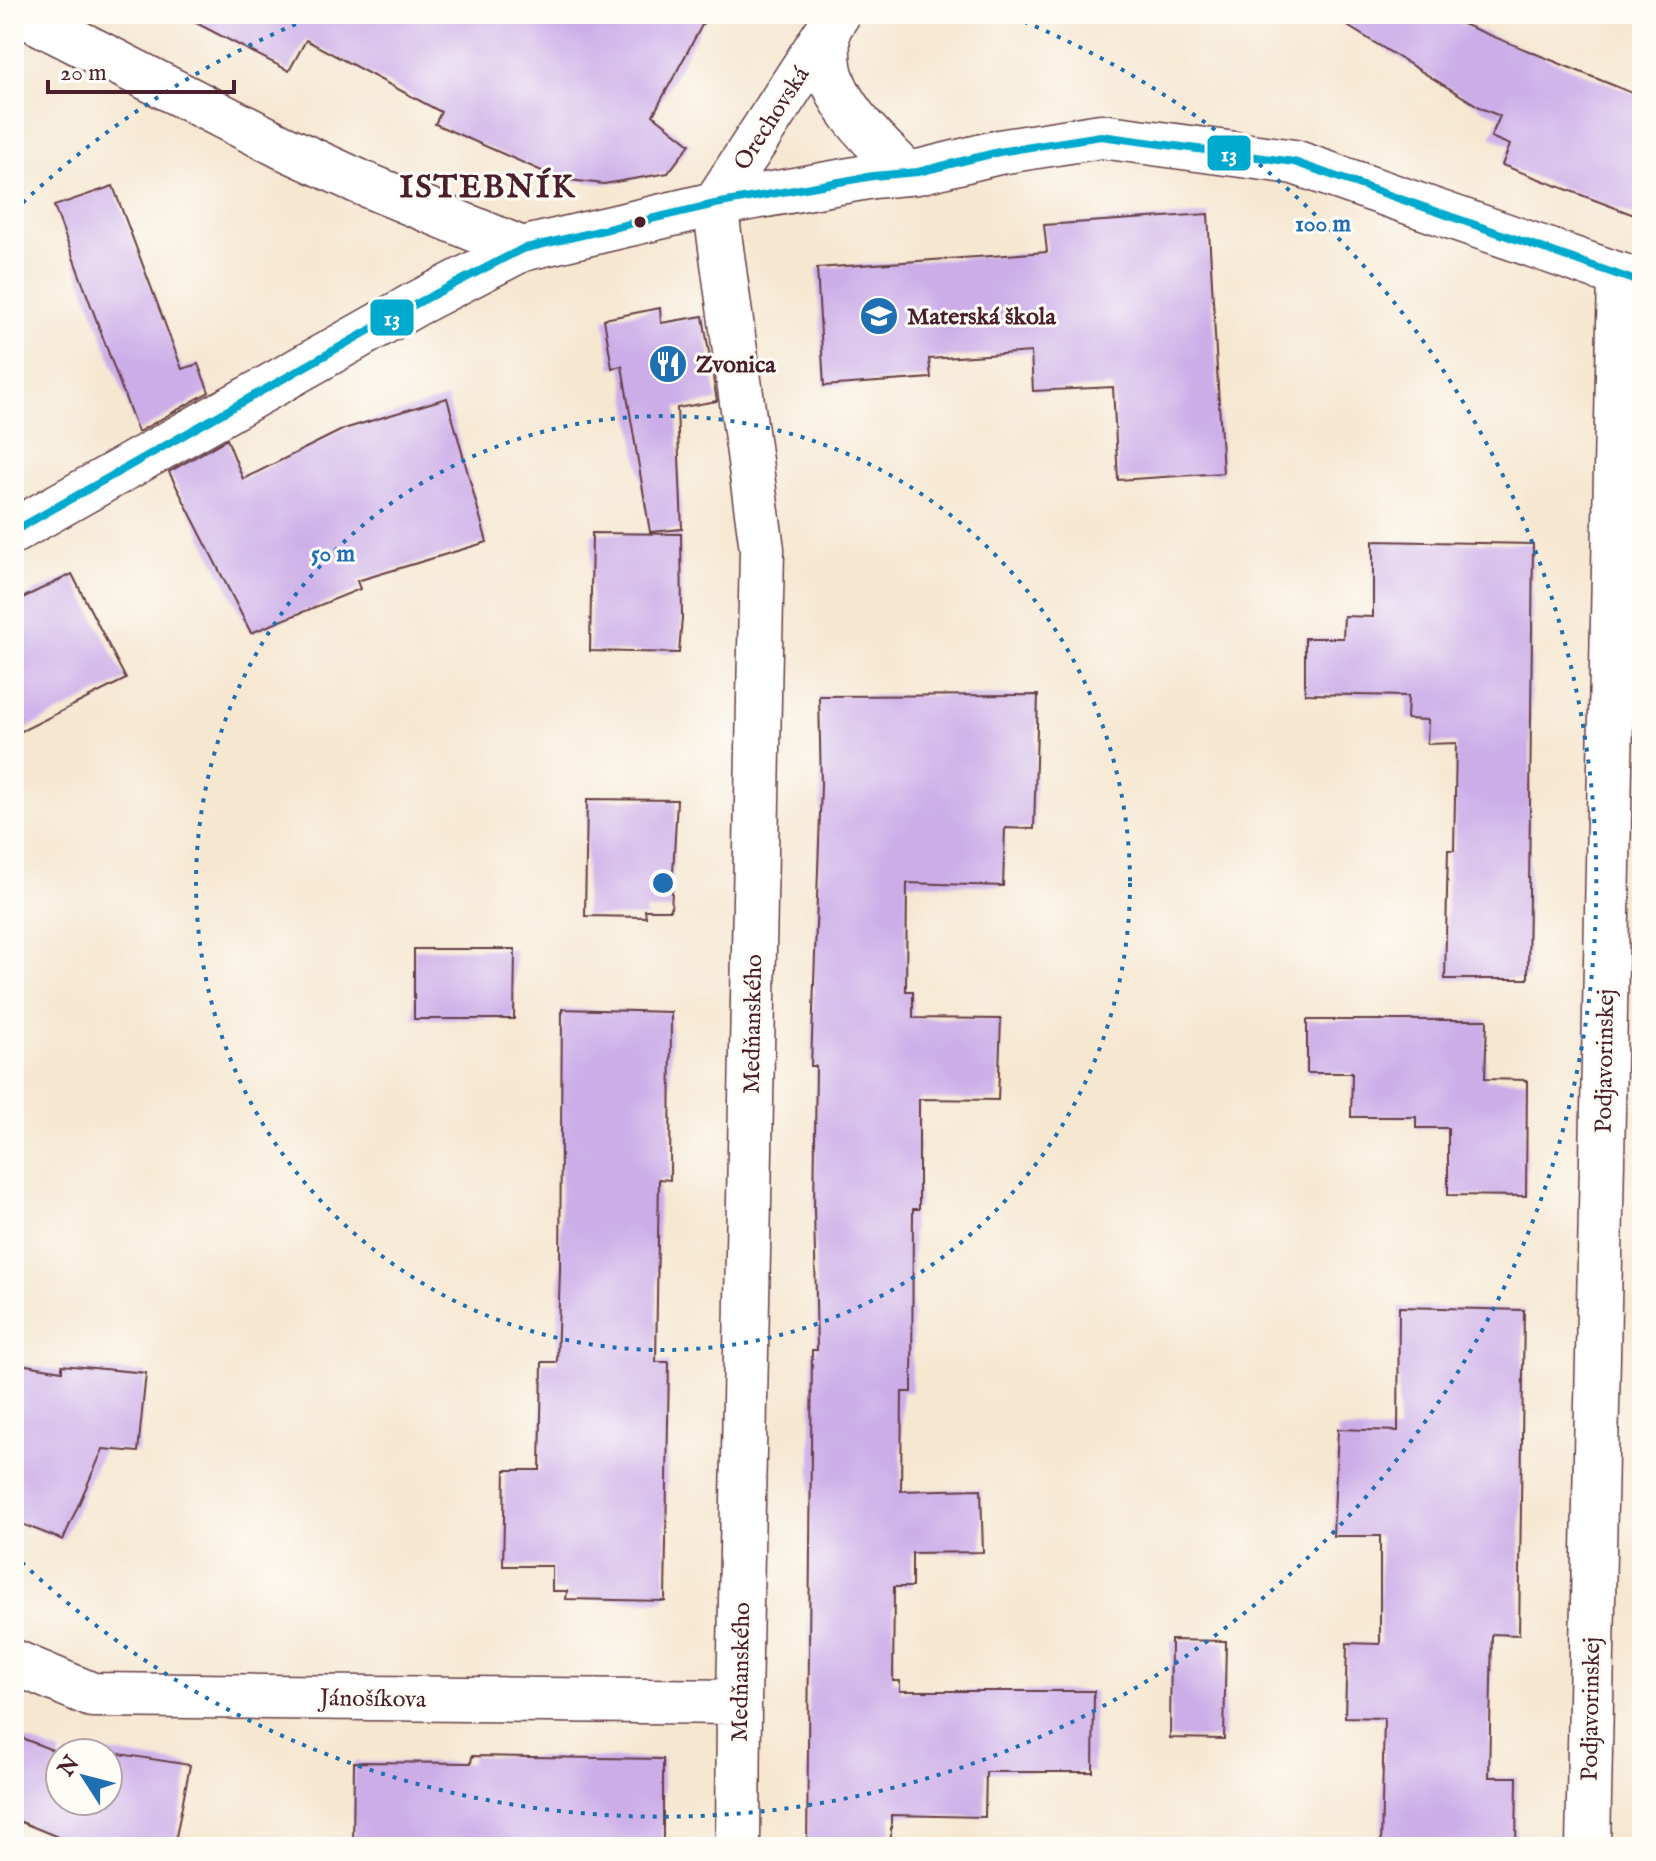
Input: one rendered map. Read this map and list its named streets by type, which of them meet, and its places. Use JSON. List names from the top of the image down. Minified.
{"streets":{"street":["Orechovská","Medňanského","Podjavorinskej","Jánošíkova"]},"crossings":[["Orechovská","Medňanského"],["Medňanského","Jánošíkova"]],"districts":["ISTEBNÍK"],"places":{"school or university":["Materská škola"],"restaurant":["Zvonica"]},"lines":["transit line 13"],"scale_bar":"20 m","north":"top left","rings":["100 m","50 m"]}
